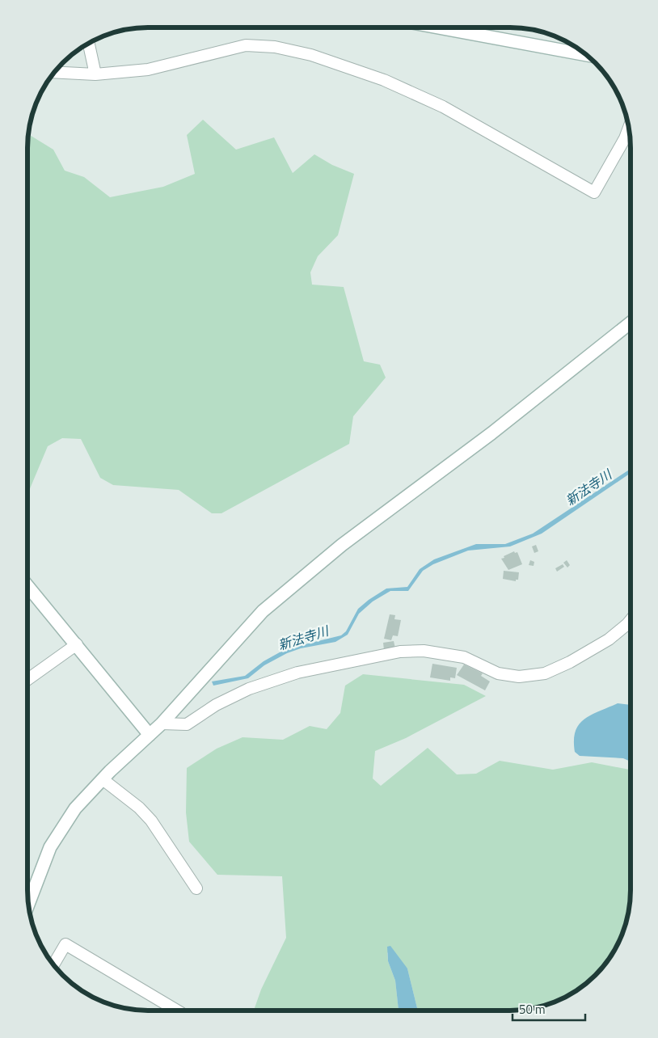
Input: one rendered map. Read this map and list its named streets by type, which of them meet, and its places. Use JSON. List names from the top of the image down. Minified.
{"water":["新法寺川"],"scale_bar":"50 m"}
